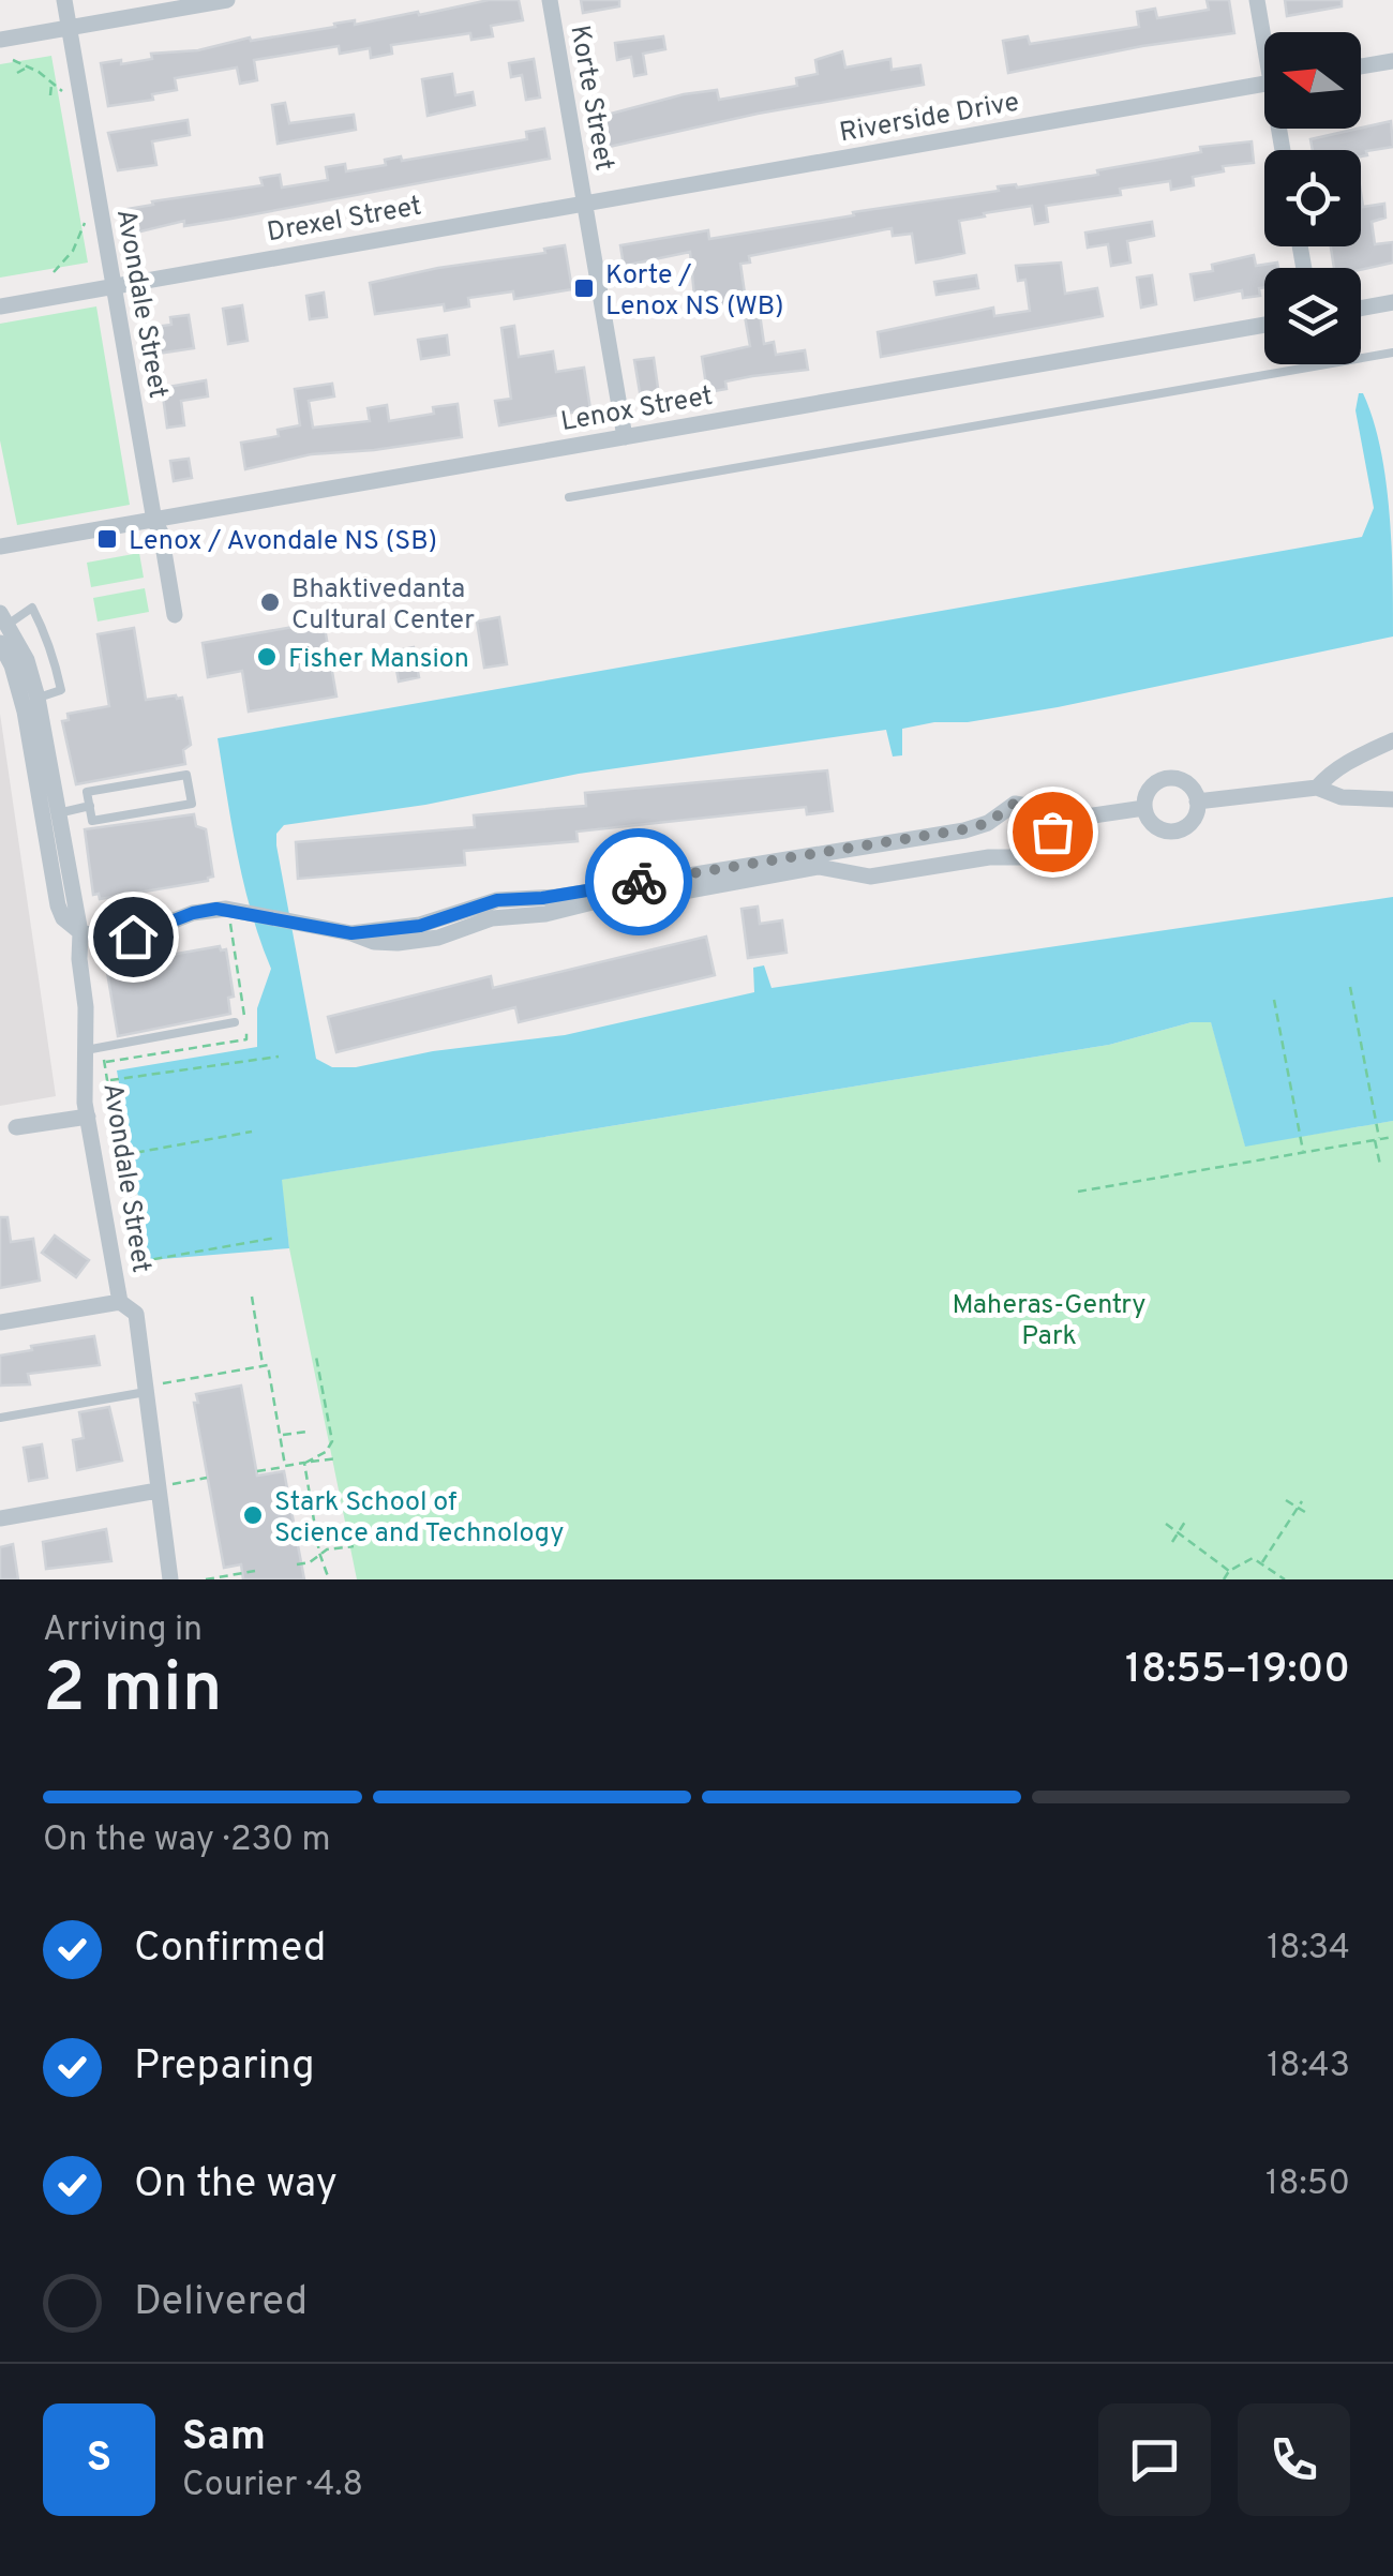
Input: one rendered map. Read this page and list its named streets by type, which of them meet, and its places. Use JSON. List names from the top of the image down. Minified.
{"streets":{"street":["Korte Street","Riverside Drive","Drexel Street","Avondale Street","Lenox Street"]},"crossings":[["Korte Street","Riverside Drive"],["Korte Street","Drexel Street"],["Korte Street","Lenox Street"],["Riverside Drive","Drexel Street"],["Drexel Street","Avondale Street"],["Avondale Street","Lenox Street"]],"parks":["Maheras-Gentry Park"],"places":{"transit":["Korte / Lenox NS (WB)","Lenox / Avondale NS (SB)"],"other":["Bhaktivedanta Cultural Center","Fisher Mansion","Stark School of Science and Technology"]},"north":"left","page":{"heading":["2 min","Arriving in","18:55–19:00"],"panel":["Sam","Courier · 4.8"],"bar":"On the way · 230 m","list":[["Confirmed","18:34"],["Preparing","18:43"],["On the way","18:50"],"Delivered"],"round":"S"}}
